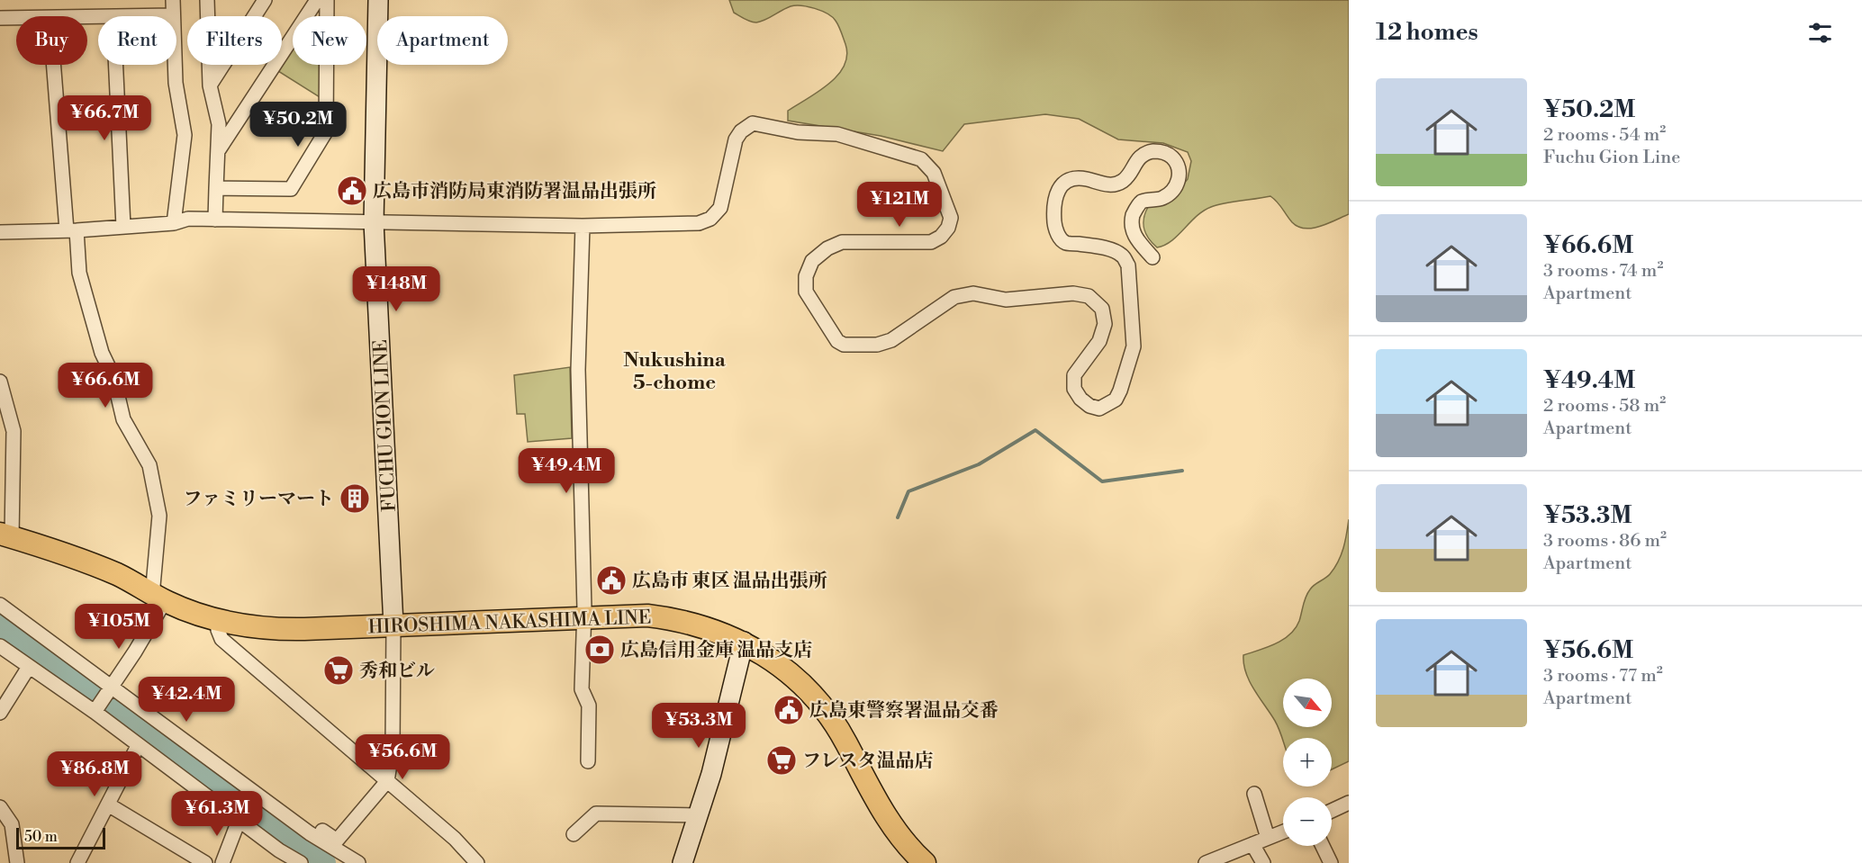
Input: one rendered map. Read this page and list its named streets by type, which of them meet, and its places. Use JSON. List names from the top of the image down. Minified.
{"streets":{"main road":["FUCHU GION LINE","HIROSHIMA NAKASHIMA LINE"]},"crossings":[["FUCHU GION LINE","HIROSHIMA NAKASHIMA LINE"]],"districts":["Nukushina 5-chome"],"places":{"public building":["広島市消防局東消防署温品出張所","広島市 東区 温品出張所","広島東警察署温品交番"],"building":["ファミリーマート"],"bank":["広島信用金庫 温品支店"],"supermarket":["秀和ビル","フレスタ温品店"]},"scale_bar":"50 m","north":"bottom right","page":{"heading":"12 homes","chip":["Buy","Rent","Filters","New","Apartment"],"list":[{"name":"¥50.2M","note":"2 rooms · 54 m² · Fuchu Gion Line"},{"name":"¥66.6M","note":"3 rooms · 74 m² · Apartment"},{"name":"¥49.4M","note":"2 rooms · 58 m² · Apartment"},{"name":"¥53.3M","note":"3 rooms · 86 m² · Apartment"},{"name":"¥56.6M","note":"3 rooms · 77 m² · Apartment"}],"price":["¥66.7M","¥50.2M","¥121M","¥148M","¥66.6M","¥49.4M","¥105M","¥42.4M","¥53.3M","¥56.6M","¥86.8M","¥61.3M"],"map_buttons":["+","−"],"scale":"50 m"}}
